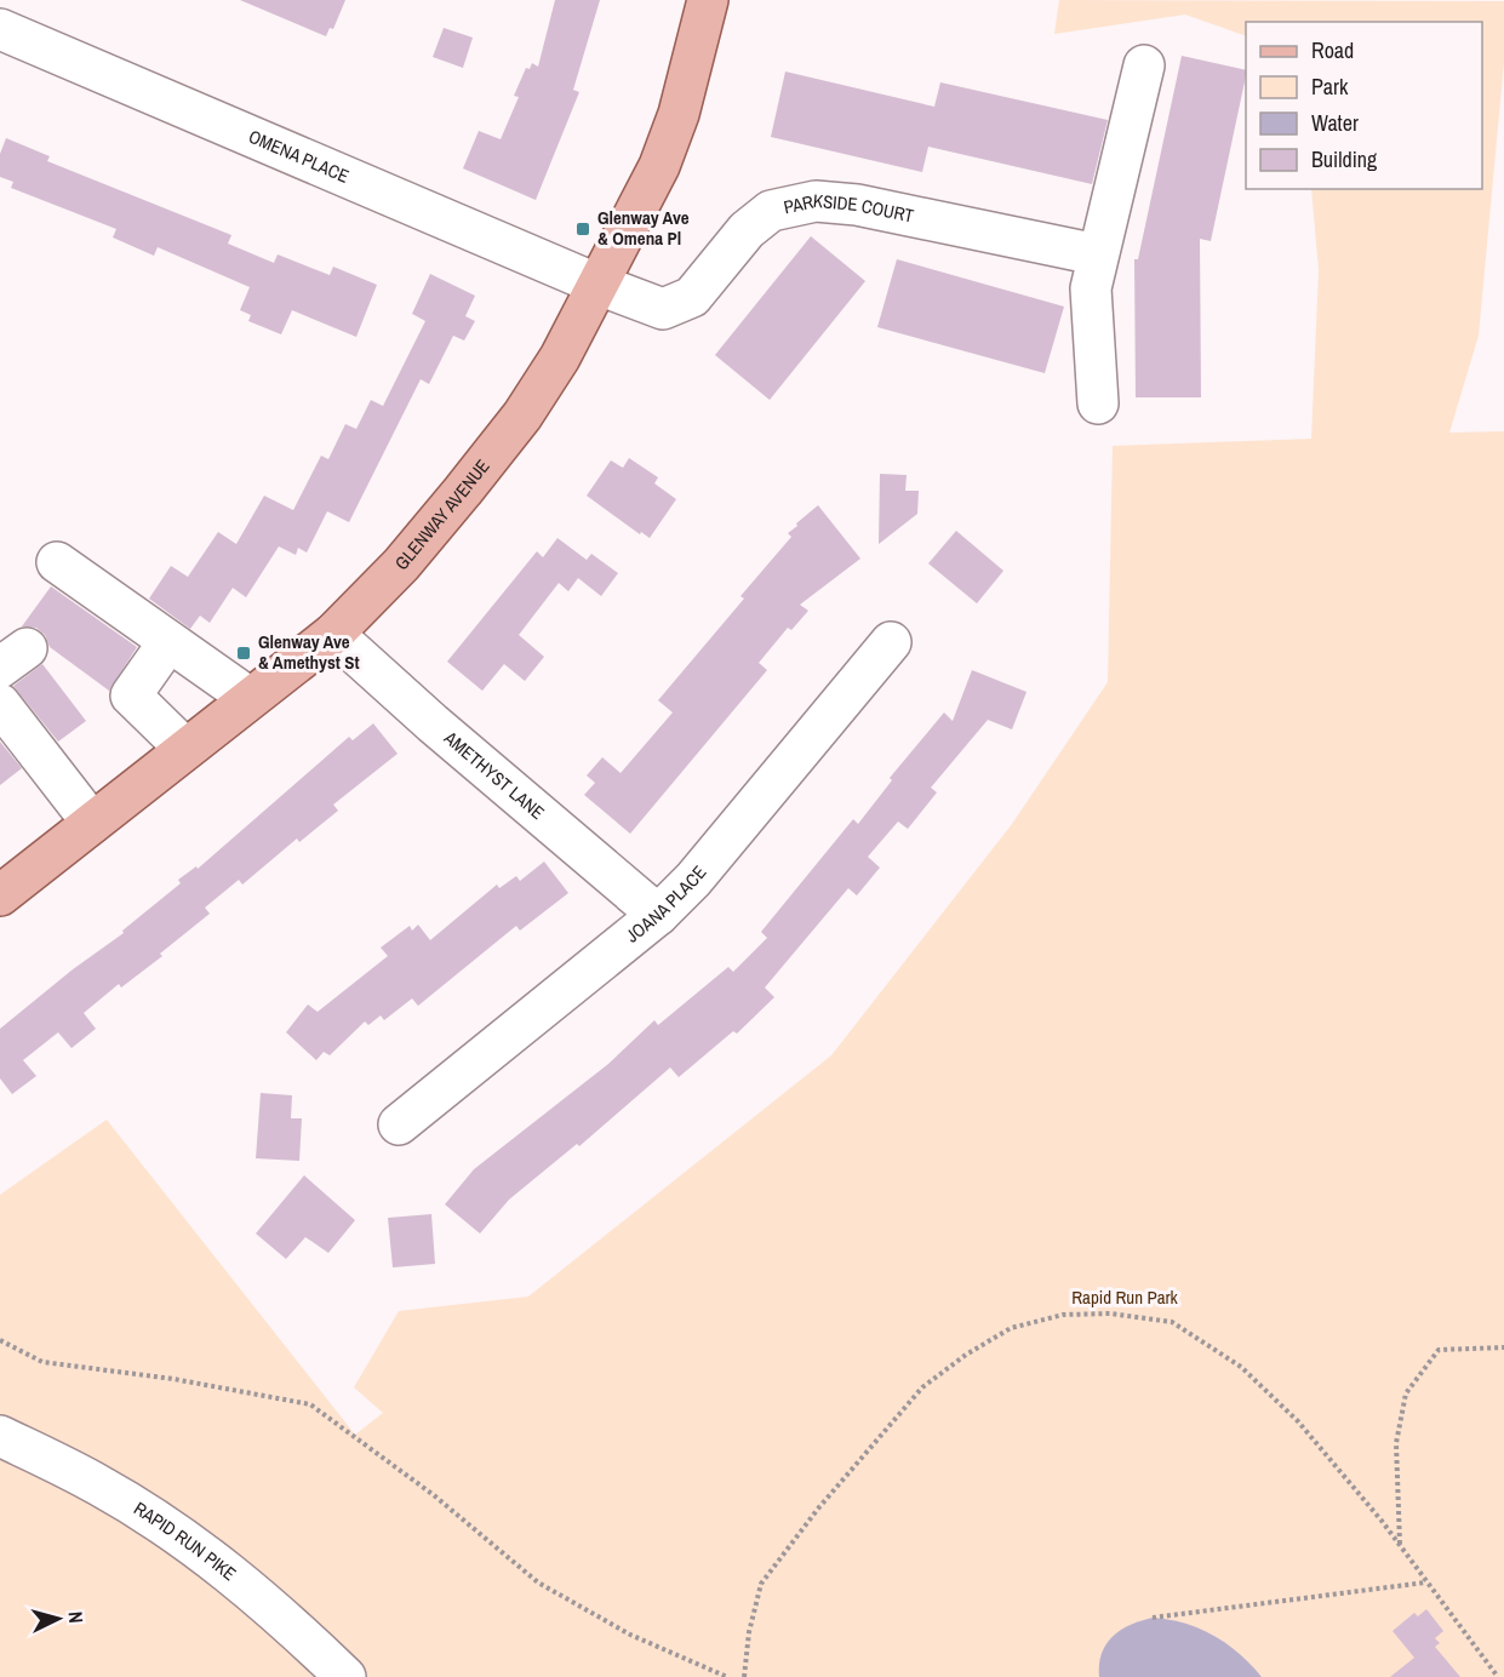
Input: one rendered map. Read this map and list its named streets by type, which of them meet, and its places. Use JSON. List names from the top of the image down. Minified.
{"streets":{"main road":["GLENWAY AVENUE"],"street":["OMENA PLACE","PARKSIDE COURT","AMETHYST LANE","JOANA PLACE","RAPID RUN PIKE"]},"crossings":[["OMENA PLACE","PARKSIDE COURT"],["OMENA PLACE","GLENWAY AVENUE"],["PARKSIDE COURT","GLENWAY AVENUE"],["GLENWAY AVENUE","AMETHYST LANE"],["AMETHYST LANE","JOANA PLACE"]],"parks":["Rapid Run Park"],"places":{"transit":["Glenway Ave & Omena Pl","Glenway Ave & Amethyst St"]},"legend":["Road","Park","Water","Building"],"north":"right"}
